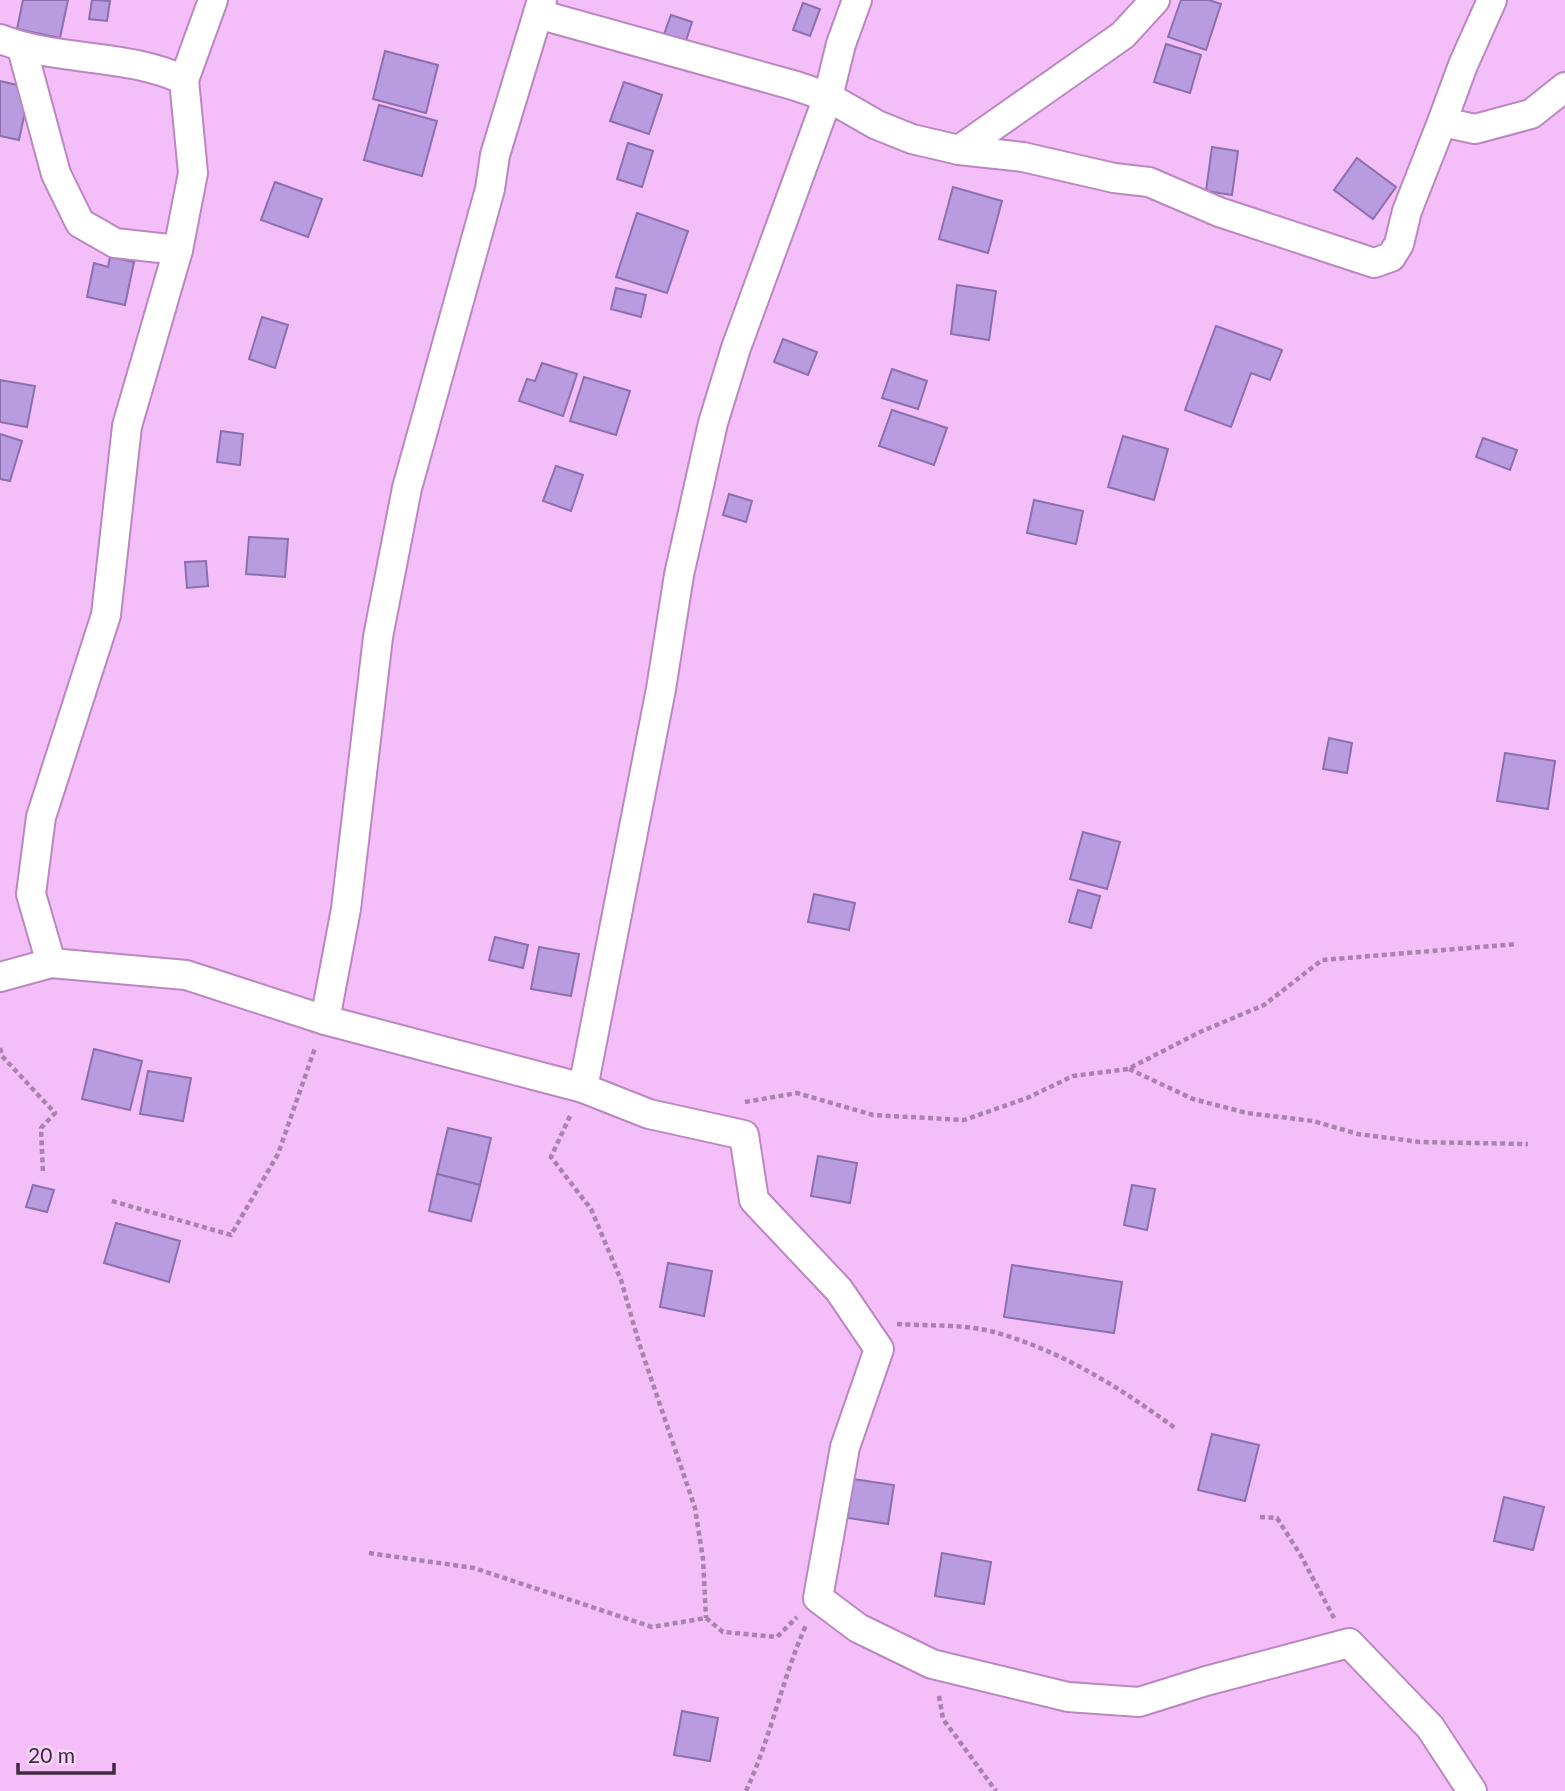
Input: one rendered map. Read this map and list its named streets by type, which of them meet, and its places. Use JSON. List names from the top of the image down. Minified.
{"scale_bar":"20 m"}
